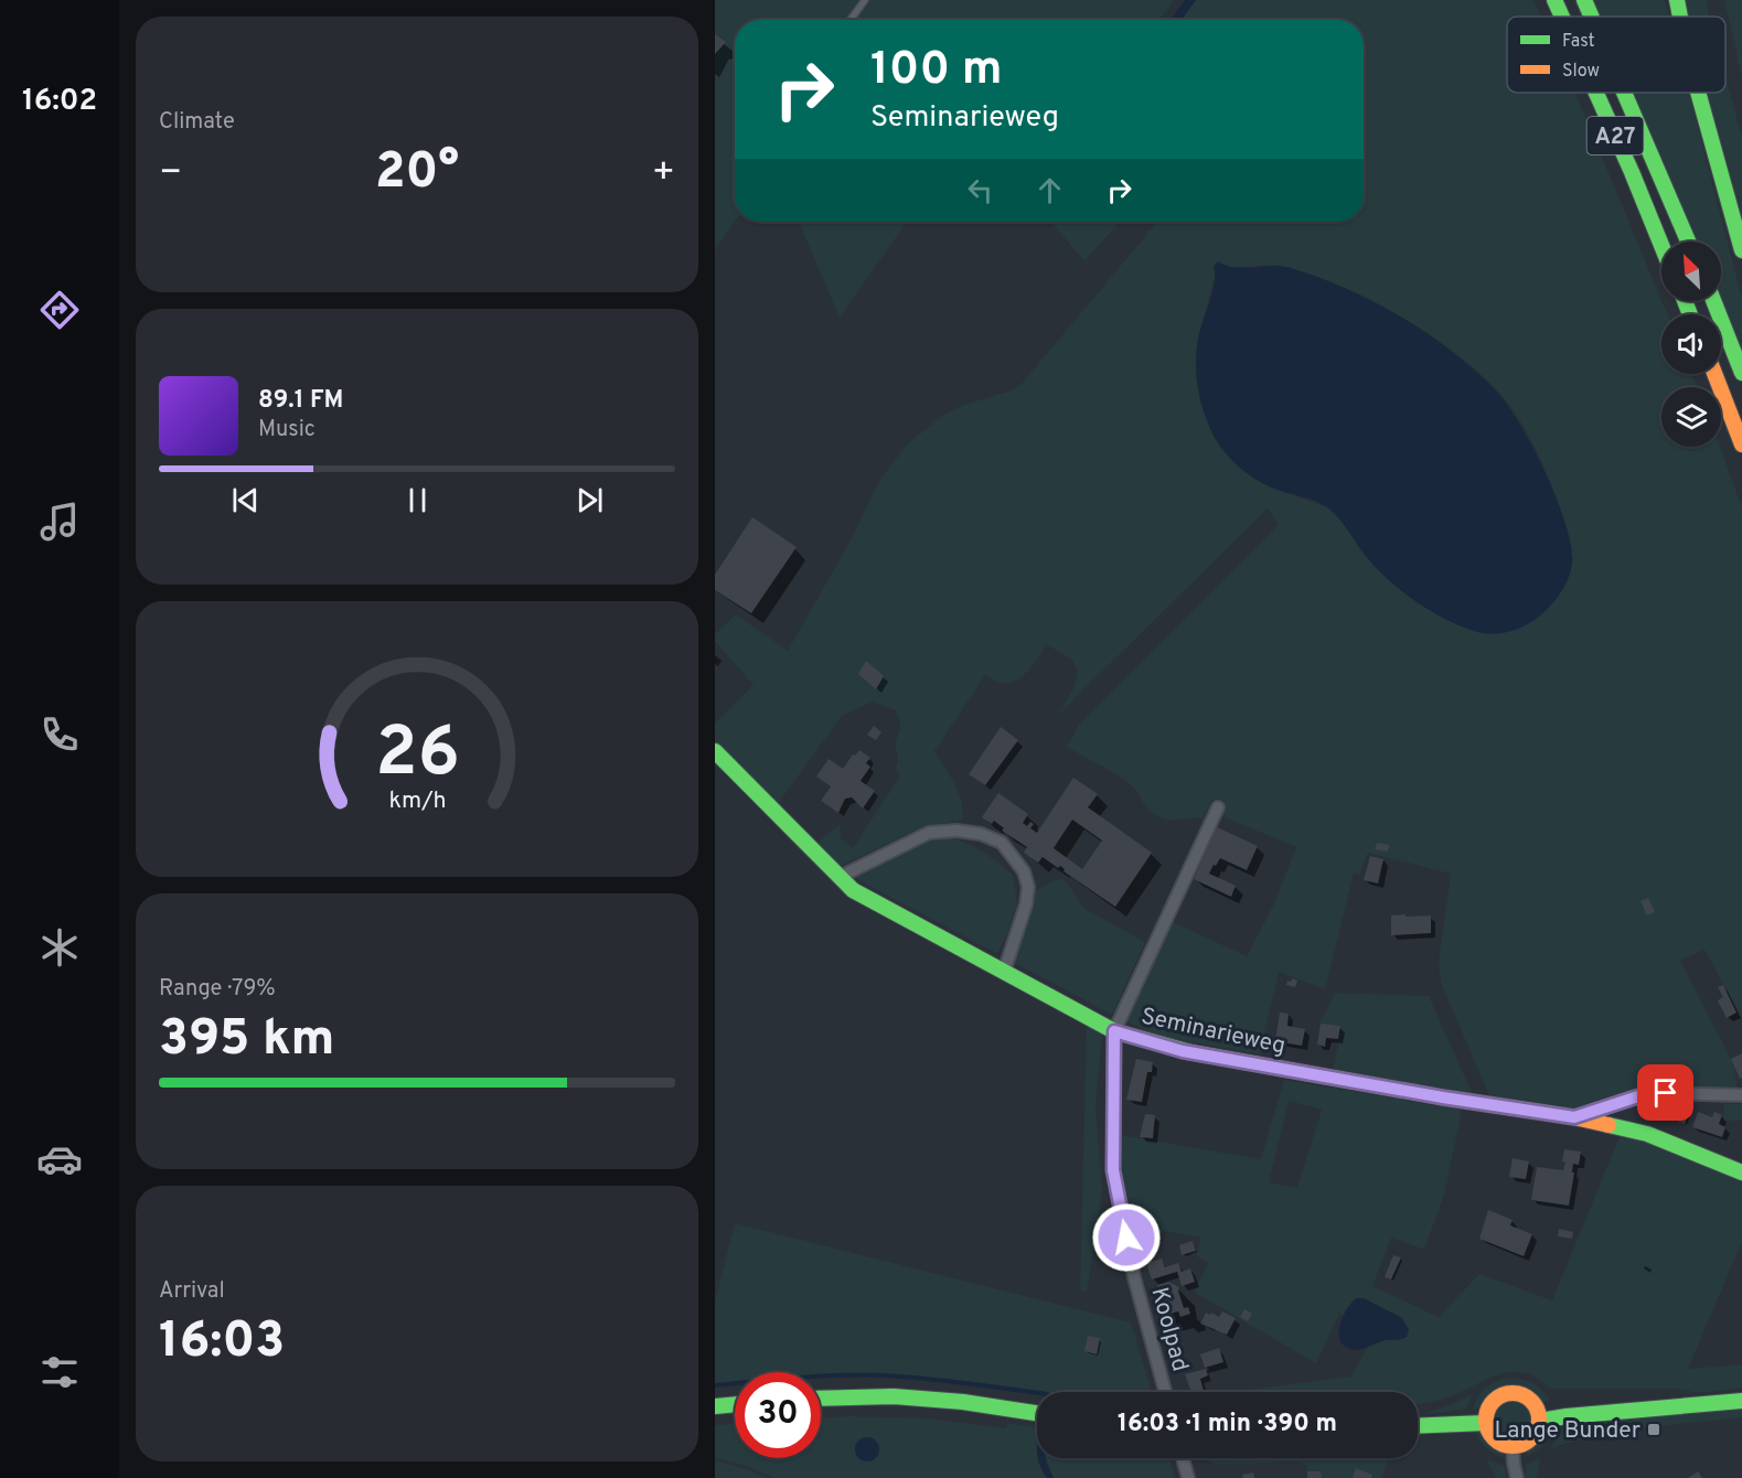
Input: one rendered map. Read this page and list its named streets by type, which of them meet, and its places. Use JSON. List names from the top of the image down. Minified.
{"streets":{"main road":["A27","Seminarieweg"],"street":["Koolpad"]},"crossings":[["Seminarieweg","Koolpad"]],"places":{"transit":["Lange Bunder"]},"legend":["Fast","Slow"],"north":"top left","page":{"tabs":"16:02","tile":["Climate",["Range · 79%","395 km"],["Arrival","16:03"]],"turn":["100 m","Seminarieweg"],"heat":["−","20°","+"],"song":["89.1 FM","Music"],"limit":"30","trip":"16:03 · 1 min · 390 m","gauge":["26","km/h"]}}
